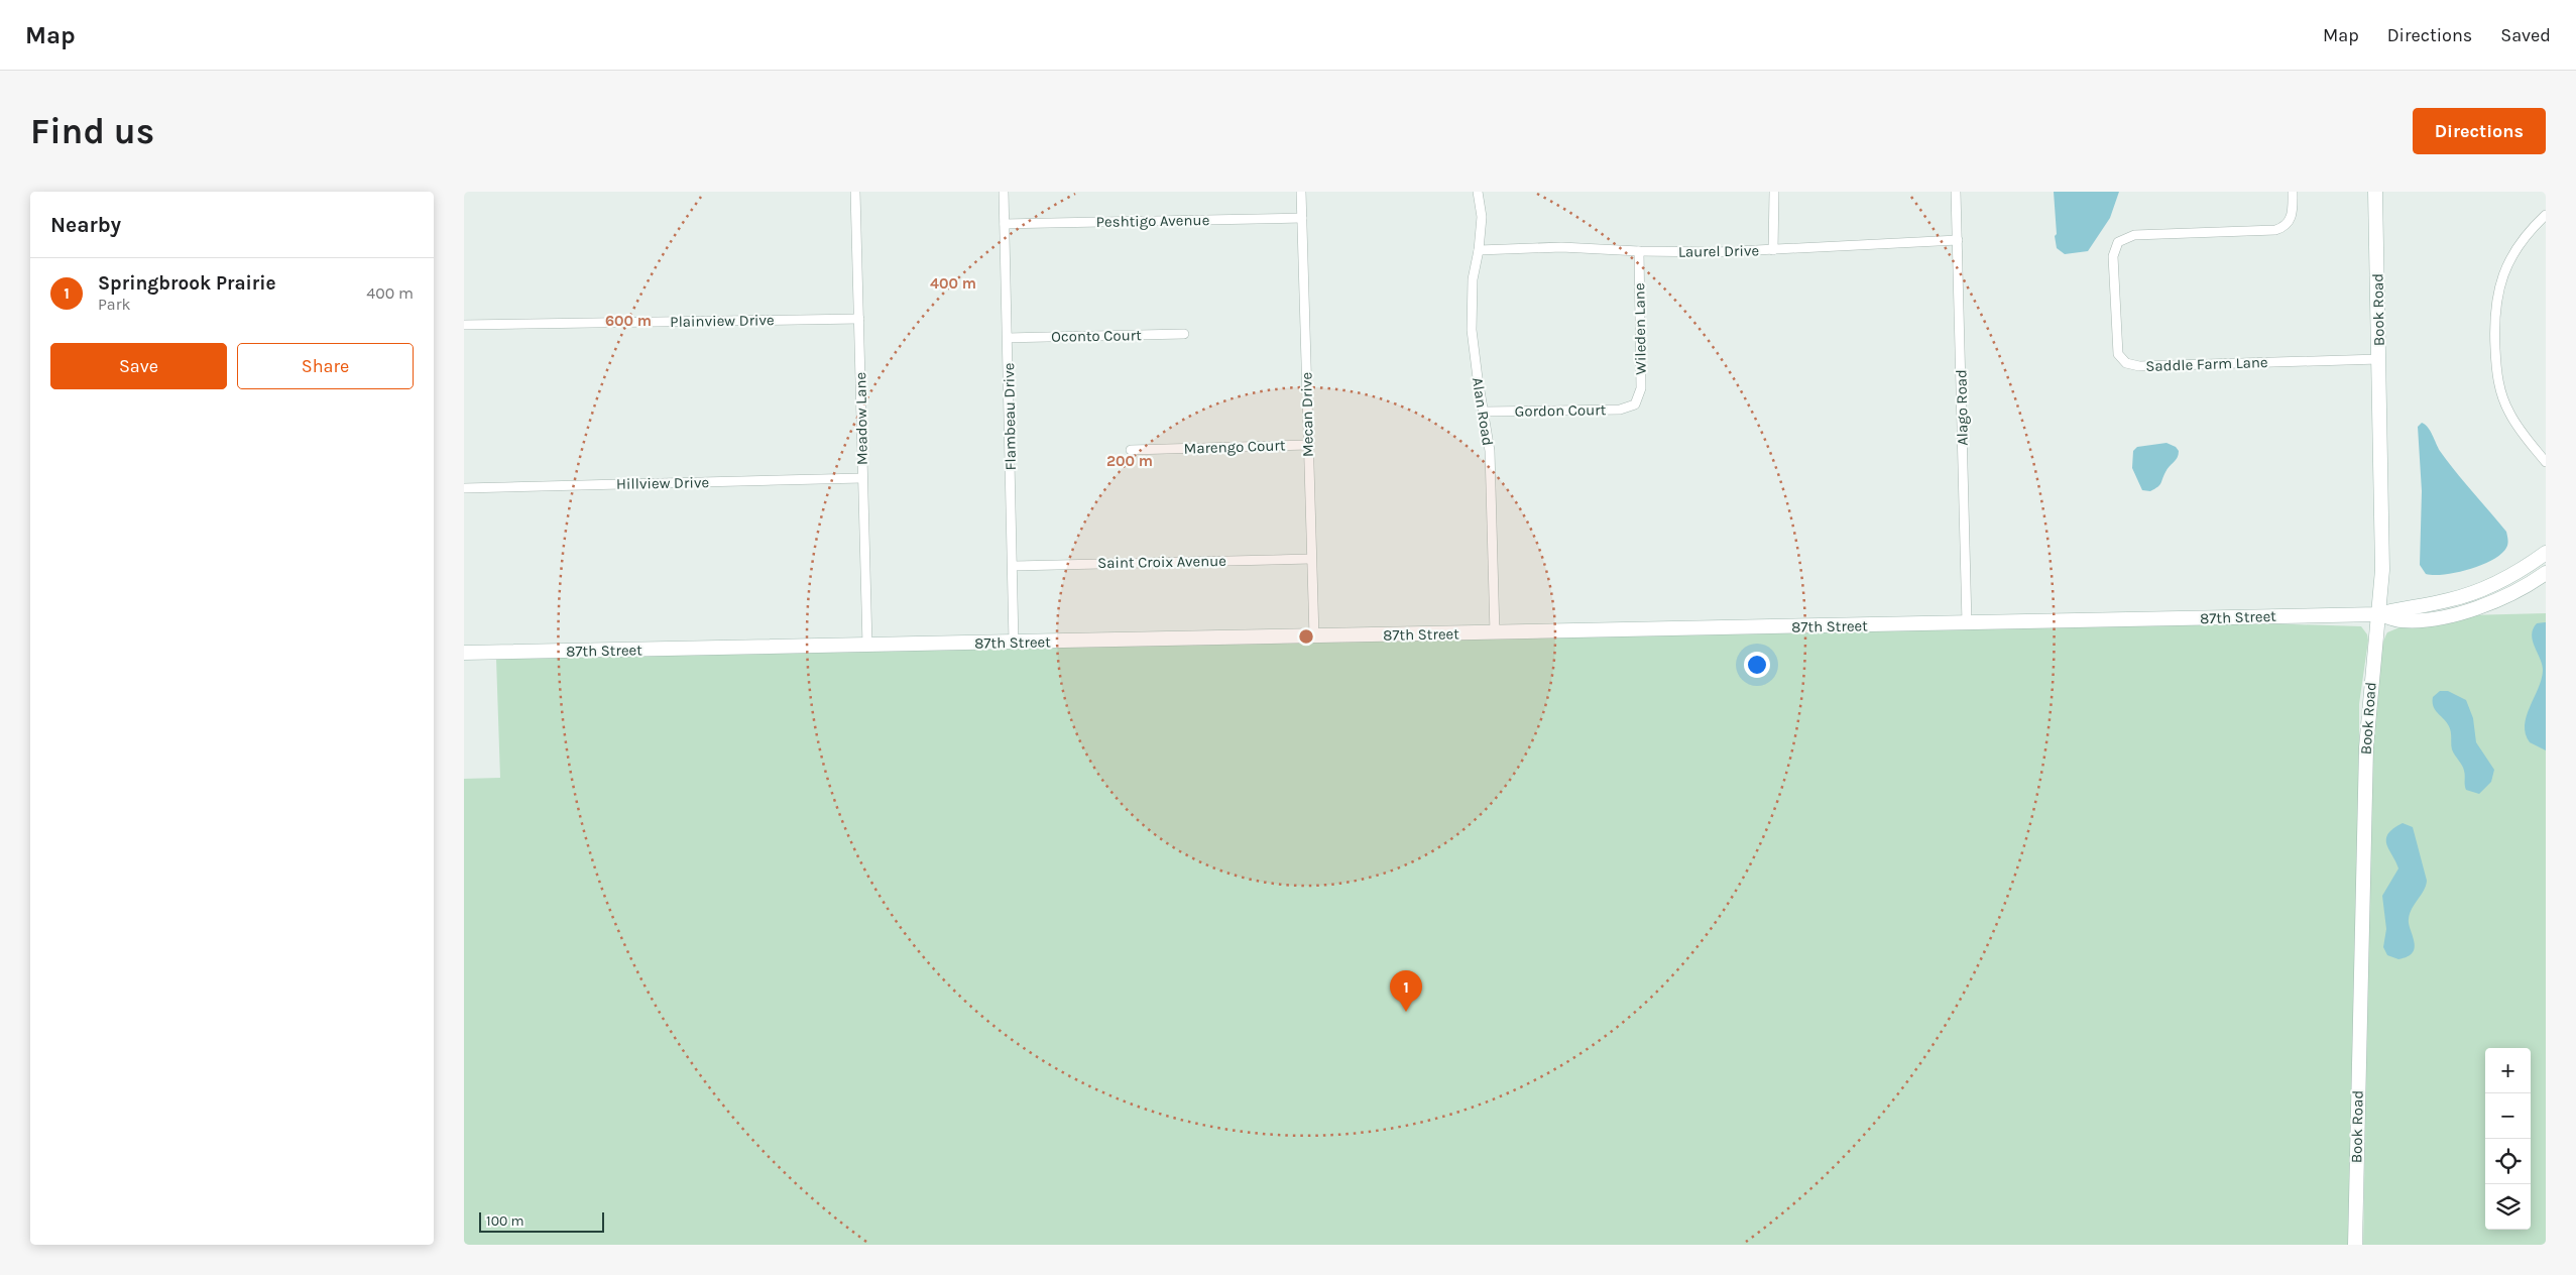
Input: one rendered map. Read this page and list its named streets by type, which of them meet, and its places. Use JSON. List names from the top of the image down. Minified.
{"streets":{"street":["Peshtigo Avenue","Laurel Drive","Book Road","Plainview Drive","Wileden Lane","Oconto Court","Saddle Farm Lane","Alago Road","Gordon Court","Alan Road","Mecan Drive","Flambeau Drive","Meadow Lane","Marengo Court","Hillview Drive","Saint Croix Avenue","87th Street"]},"crossings":[["Peshtigo Avenue","Mecan Drive"],["Peshtigo Avenue","Flambeau Drive"],["Laurel Drive","Wileden Lane"],["Laurel Drive","Alago Road"],["Laurel Drive","Alan Road"],["Book Road","Saddle Farm Lane"],["Book Road","87th Street"],["Plainview Drive","Meadow Lane"],["Wileden Lane","Gordon Court"],["Oconto Court","Flambeau Drive"],["Alago Road","87th Street"],["Gordon Court","Alan Road"],["Alan Road","87th Street"],["Mecan Drive","Marengo Court"],["Mecan Drive","Saint Croix Avenue"],["Mecan Drive","87th Street"],["Flambeau Drive","Saint Croix Avenue"],["Flambeau Drive","87th Street"],["Meadow Lane","Hillview Drive"],["Meadow Lane","87th Street"]],"scale_bar":"100 m","page":{"header":"Map","nav":["Map","Directions","Saved"],"buttons":["Directions",["Save","Share"]],"title":"Find us","heading":"Nearby","list":[{"mark":"1","name":"Springbrook Prairie","note":"Park","value":"400 m"}],"pins":"1","map_buttons":["+","−"],"scale":"100 m"},"rings":["400 m","600 m","200 m"]}
